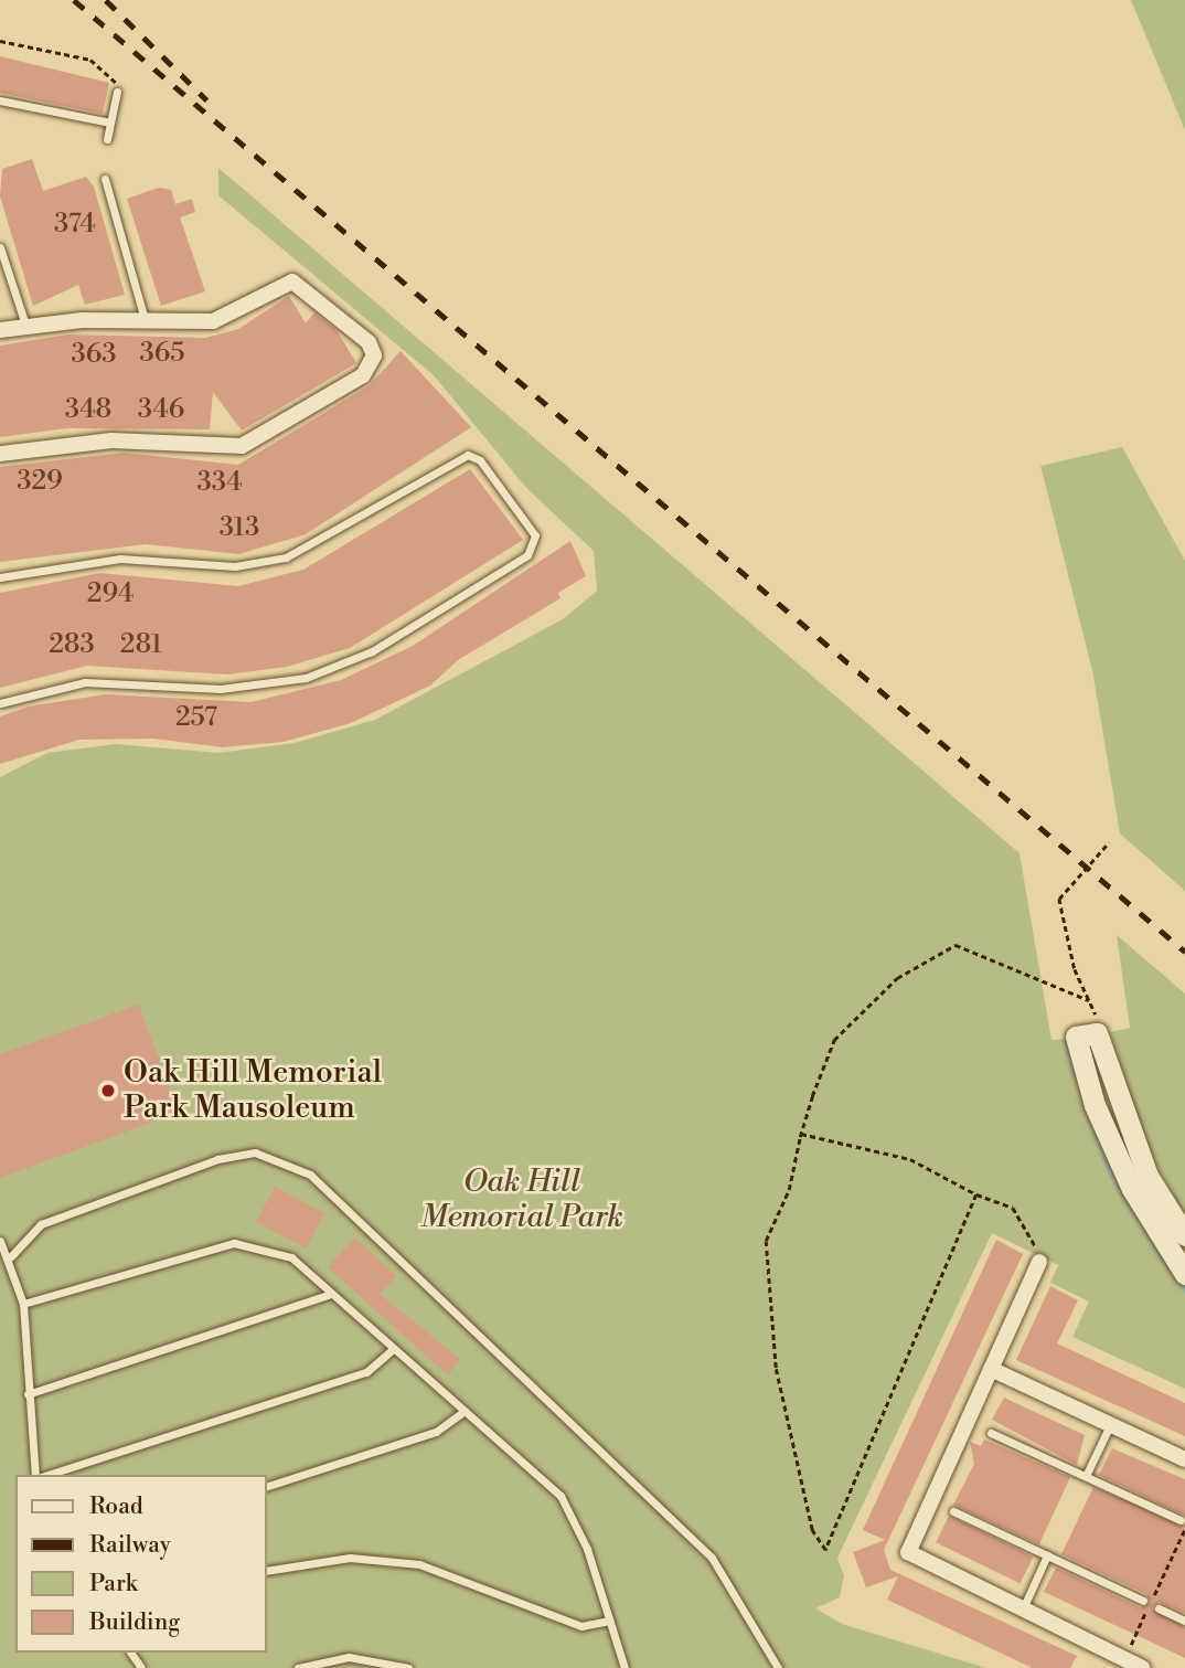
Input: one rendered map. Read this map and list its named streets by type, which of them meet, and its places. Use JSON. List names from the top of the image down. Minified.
{"parks":["Oak Hill Memorial Park"],"places":["Oak Hill Memorial Park Mausoleum"],"house_numbers":["374","365","363","348","346","329","334","313","294","283","281","257"],"legend":["Road","Railway","Park","Building"]}
